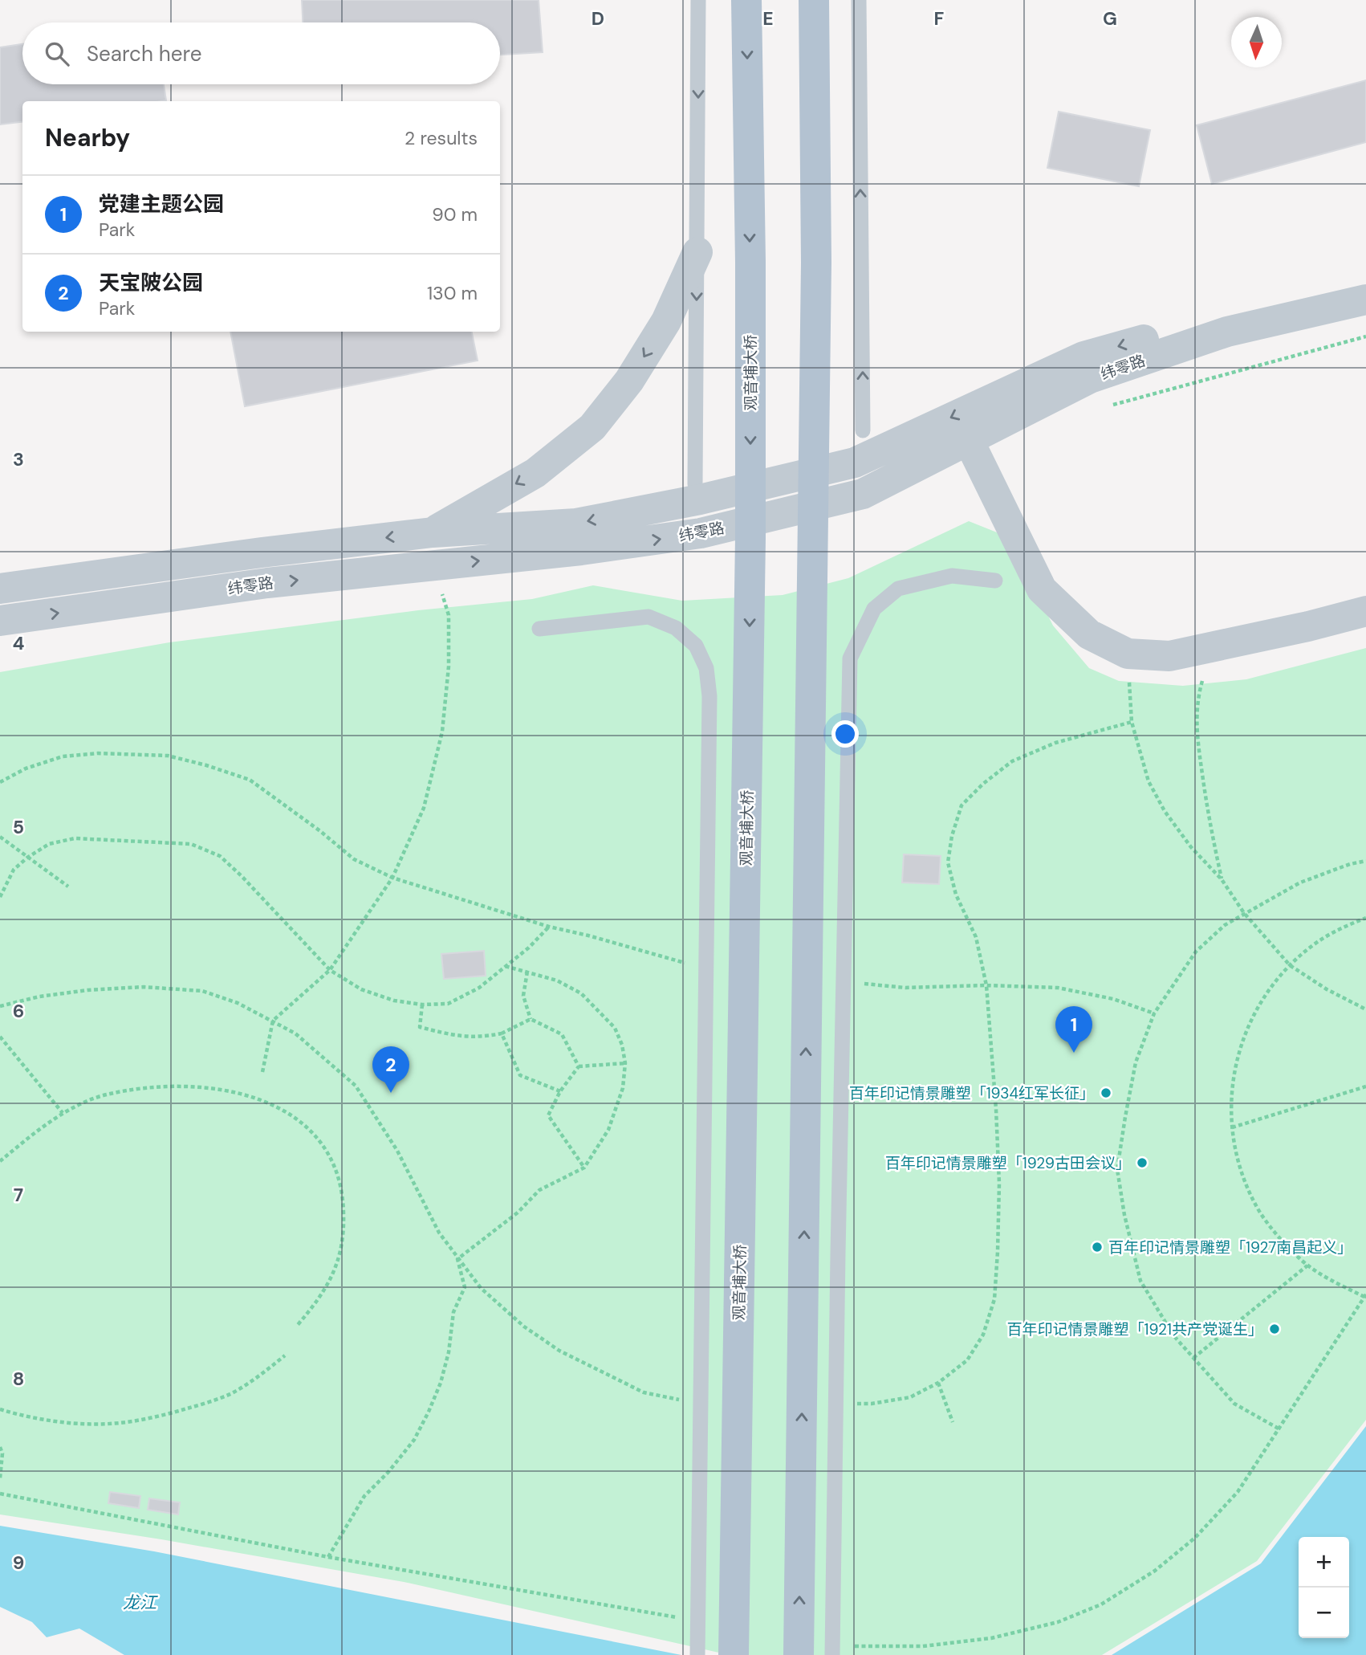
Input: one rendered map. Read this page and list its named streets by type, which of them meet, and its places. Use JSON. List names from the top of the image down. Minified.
{"streets":{"main road":["观音埔大桥"],"street":["纬零路"]},"water":["龙江"],"places":["百年印记情景雕塑「1934红军长征」","百年印记情景雕塑「1929古田会议」","百年印记情景雕塑「1927南昌起义」","百年印记情景雕塑「1921共产党诞生」"],"north":"bottom","page":{"search":"Search here","heading":["Nearby","2 results"],"list":[{"mark":"1","name":"党建主题公园","note":"Park","value":"90 m"},{"mark":"2","name":"天宝陂公园","note":"Park","value":"130 m"}],"pins":["1","2"],"map_buttons":["+","−"]},"grid":{"columns":["D","E","F","G"],"rows":["3","4","5","6","7","8","9"]}}
